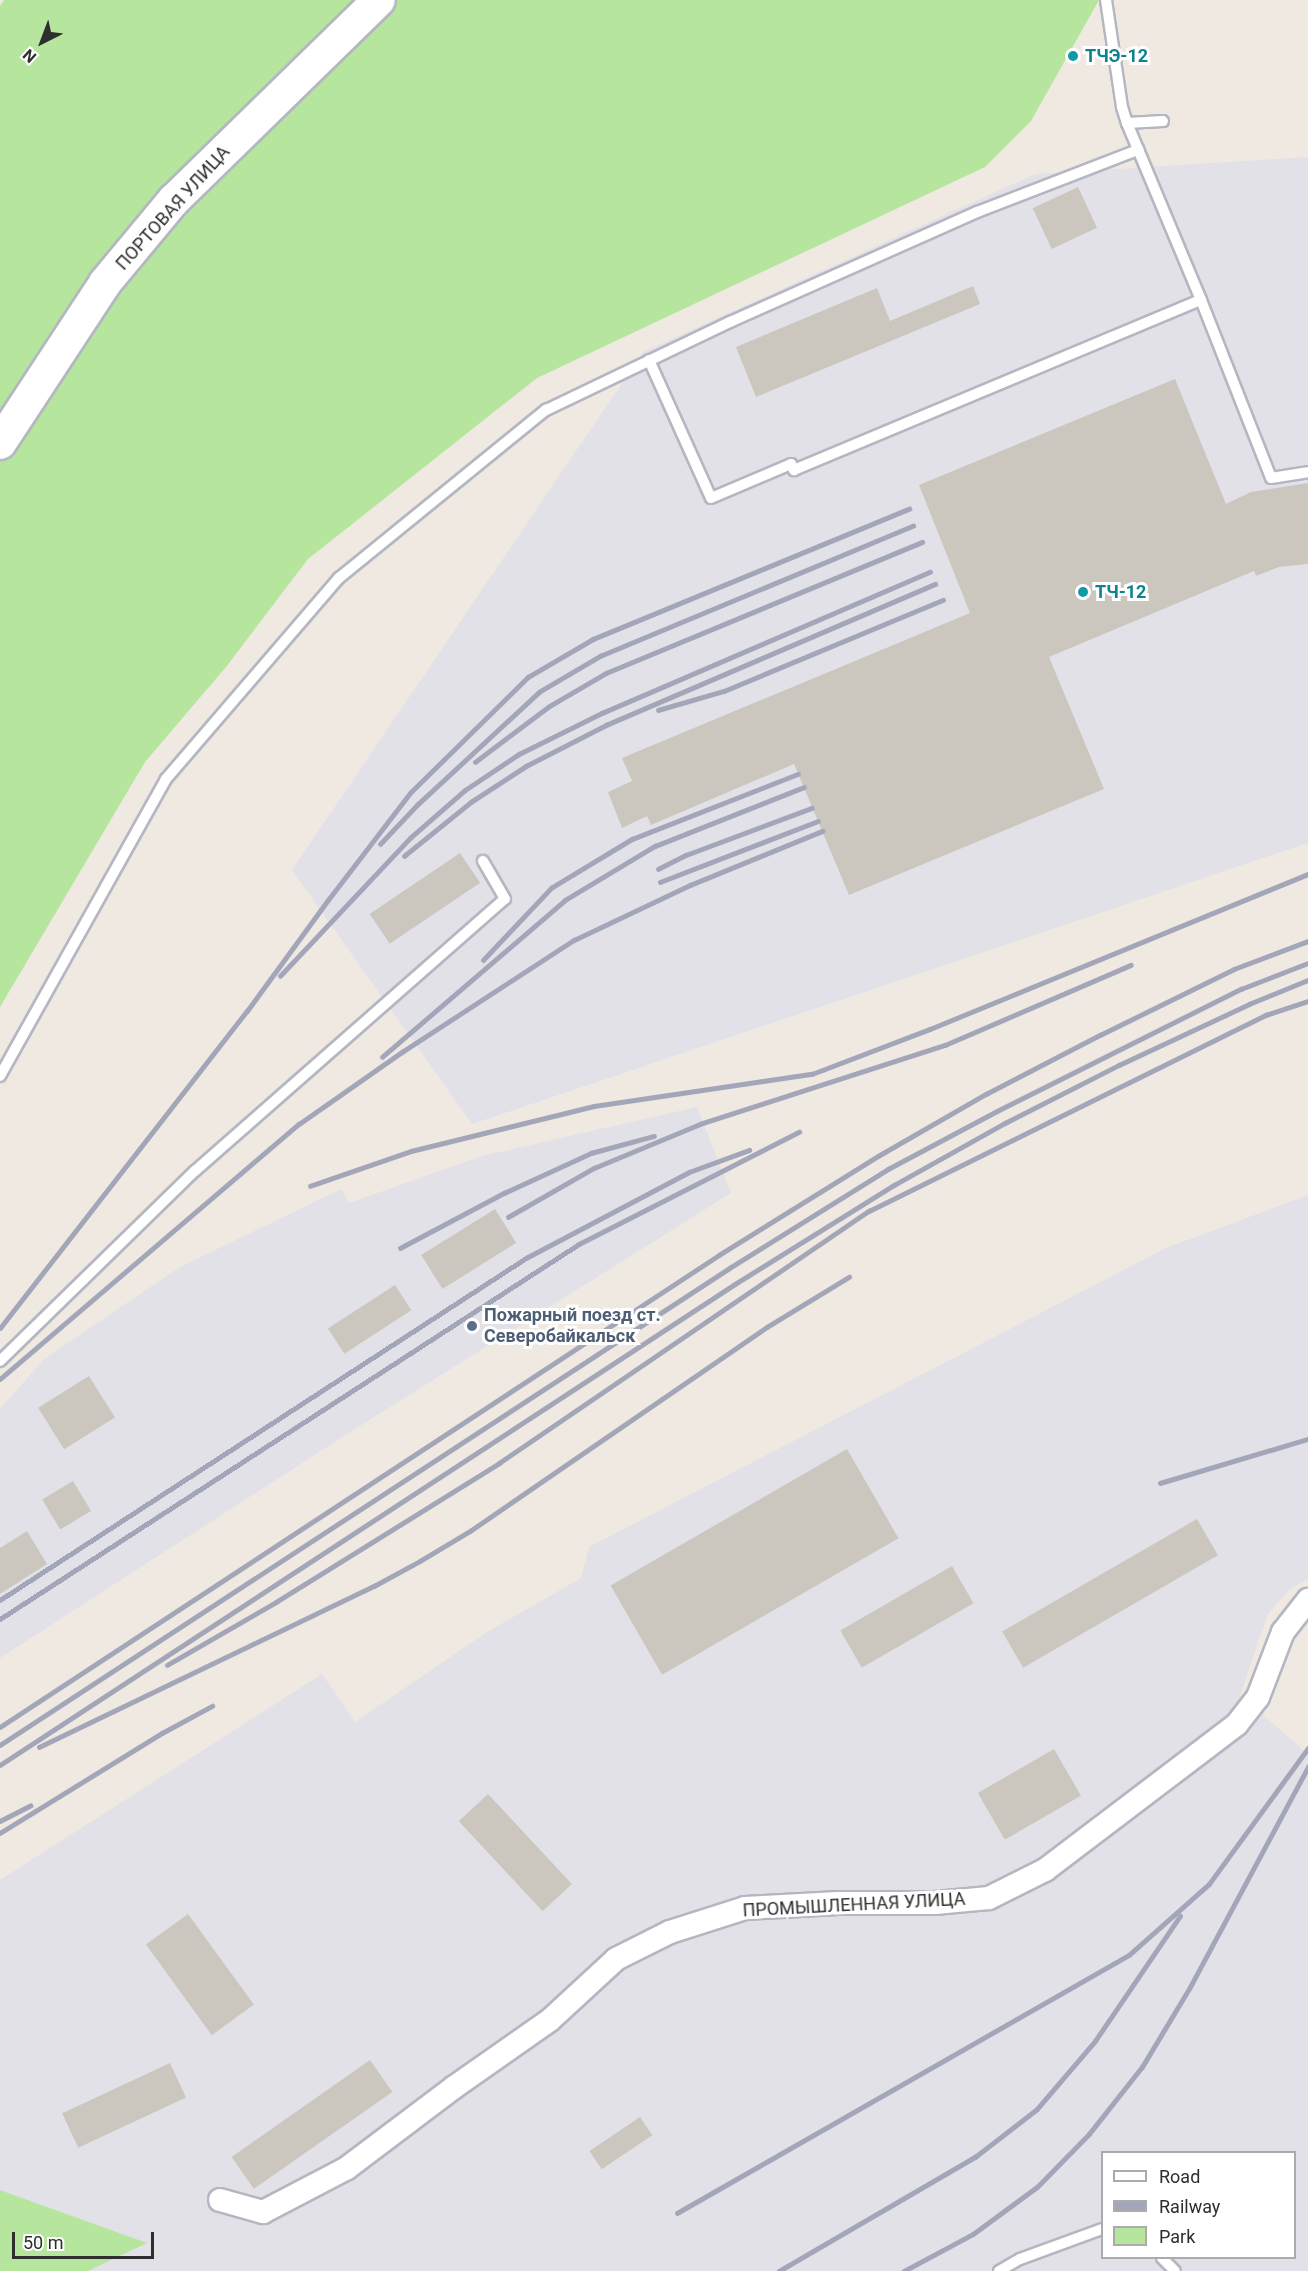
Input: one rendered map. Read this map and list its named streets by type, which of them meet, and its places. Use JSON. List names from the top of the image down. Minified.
{"streets":{"main road":["ПОРТОВАЯ УЛИЦА"],"street":["ПРОМЫШЛЕННАЯ УЛИЦА"]},"places":["ТЧЭ-12","ТЧ-12","Пожарный поезд ст. Северобайкальск"],"legend":["Road","Railway","Park"],"scale_bar":"50 m","north":"bottom left"}
